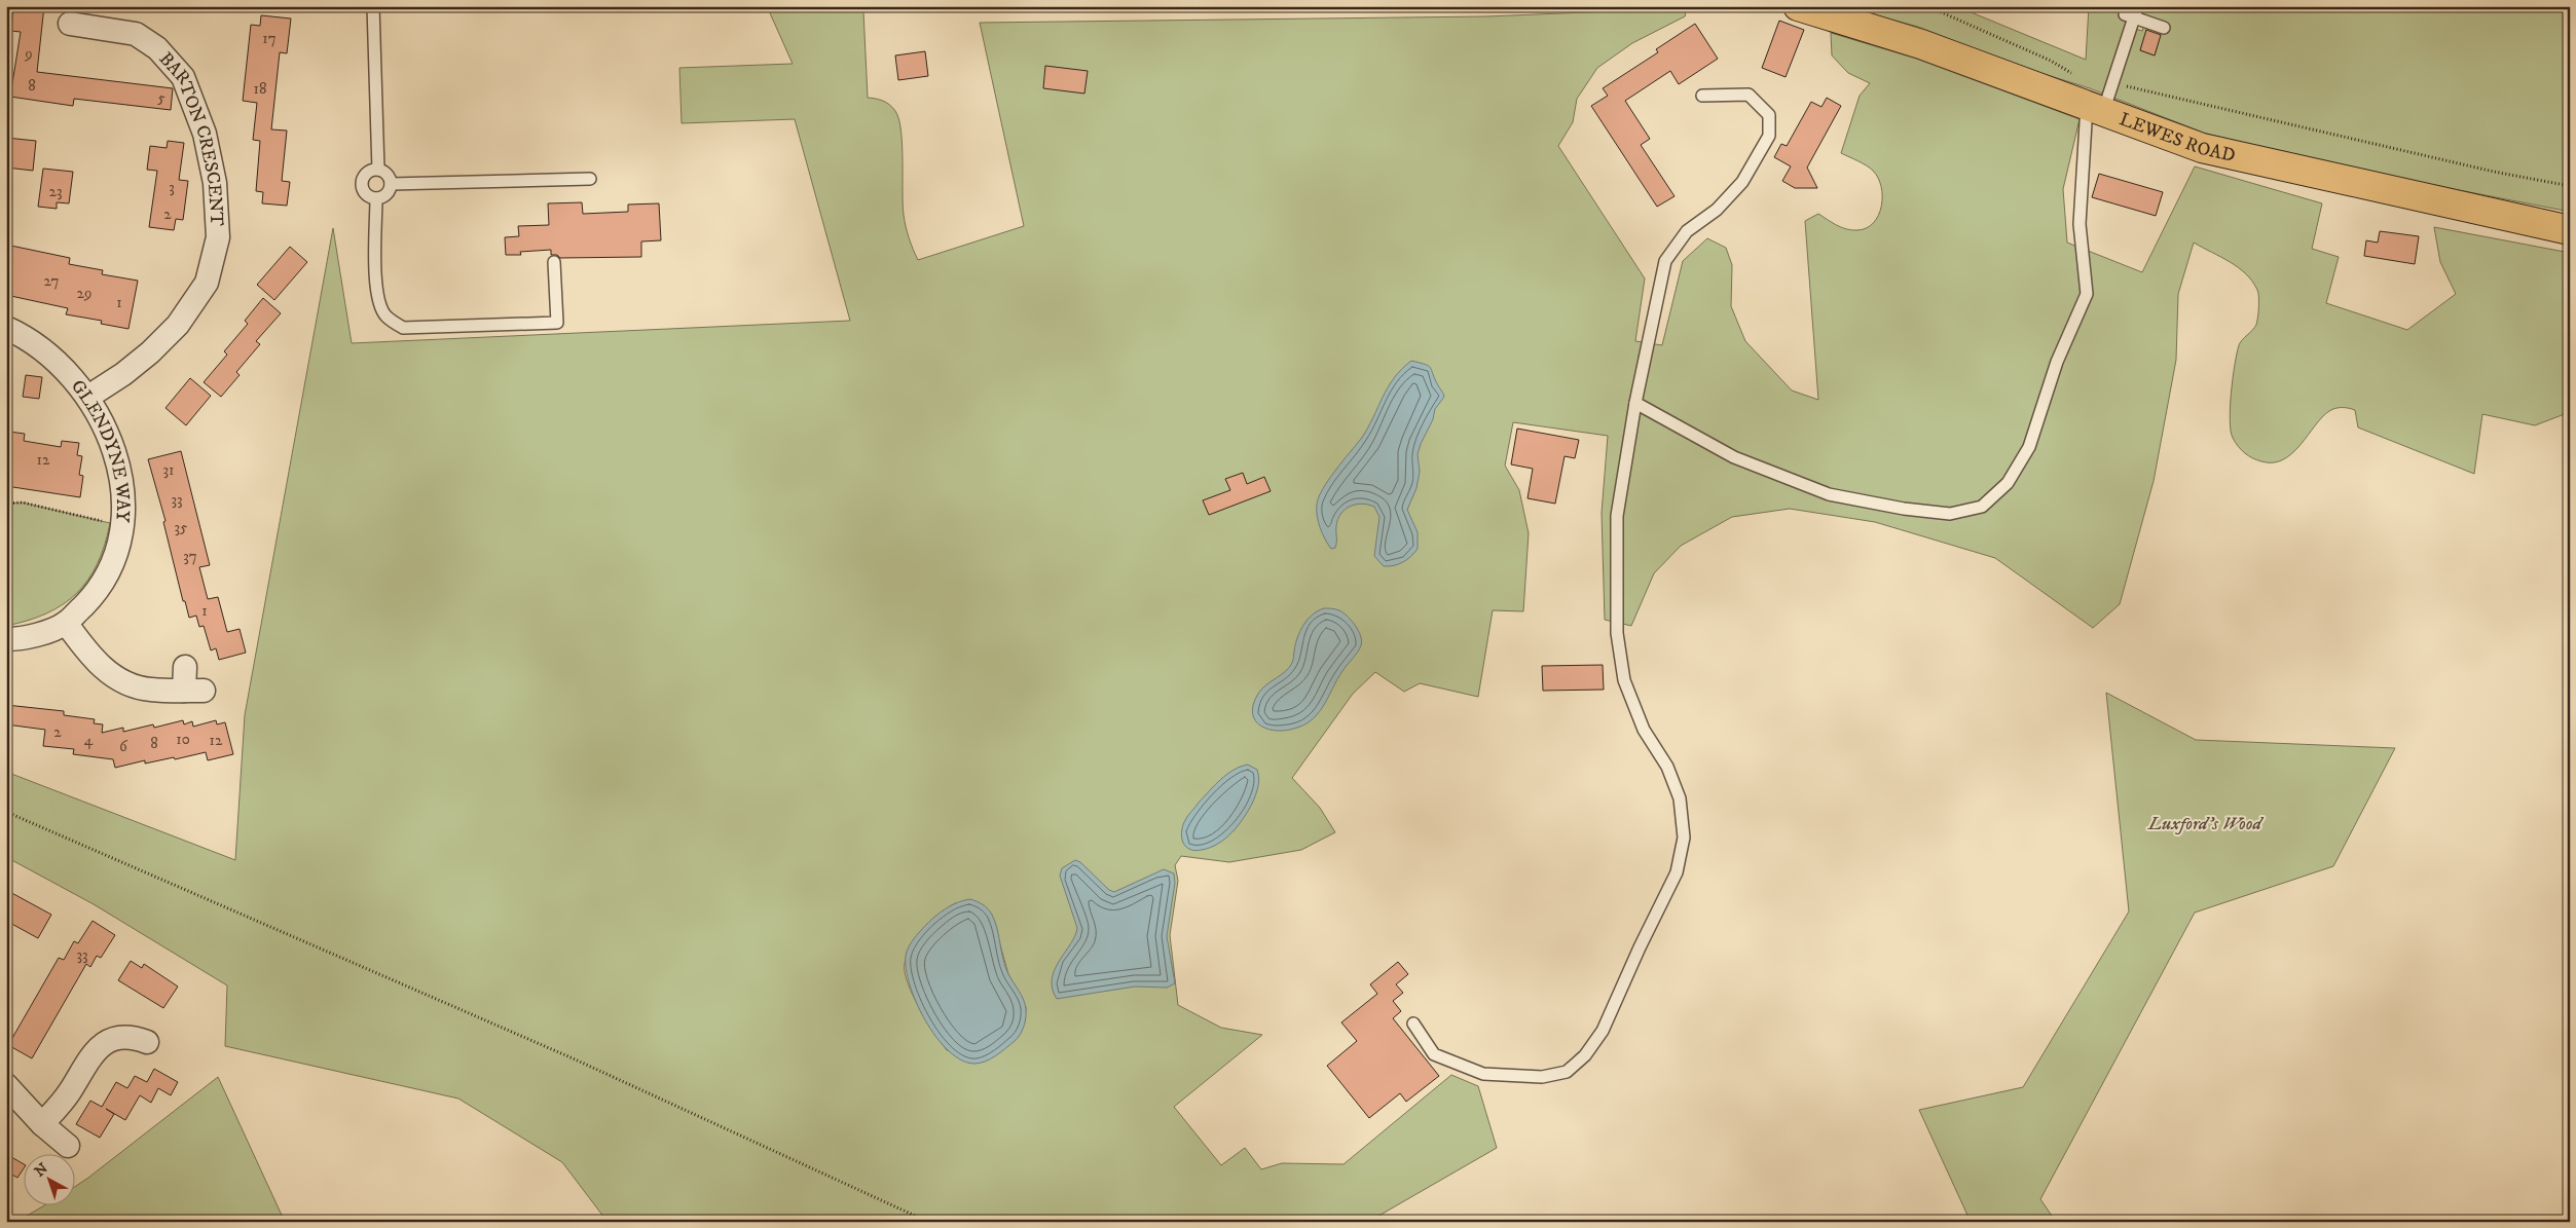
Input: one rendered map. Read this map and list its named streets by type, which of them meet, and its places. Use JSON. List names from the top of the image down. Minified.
{"streets":{"highway":["LEWES ROAD"],"street":["BARTON CRESCENT","GLENDYNE WAY"]},"crossings":[["BARTON CRESCENT","GLENDYNE WAY"]],"parks":["Luxford's Wood"],"house_numbers":["17","9","8","18","5","3","23","2","27","29","1","12","31","33","35","37","1","2","10","4","12","8","6","33"],"north":"top left"}
